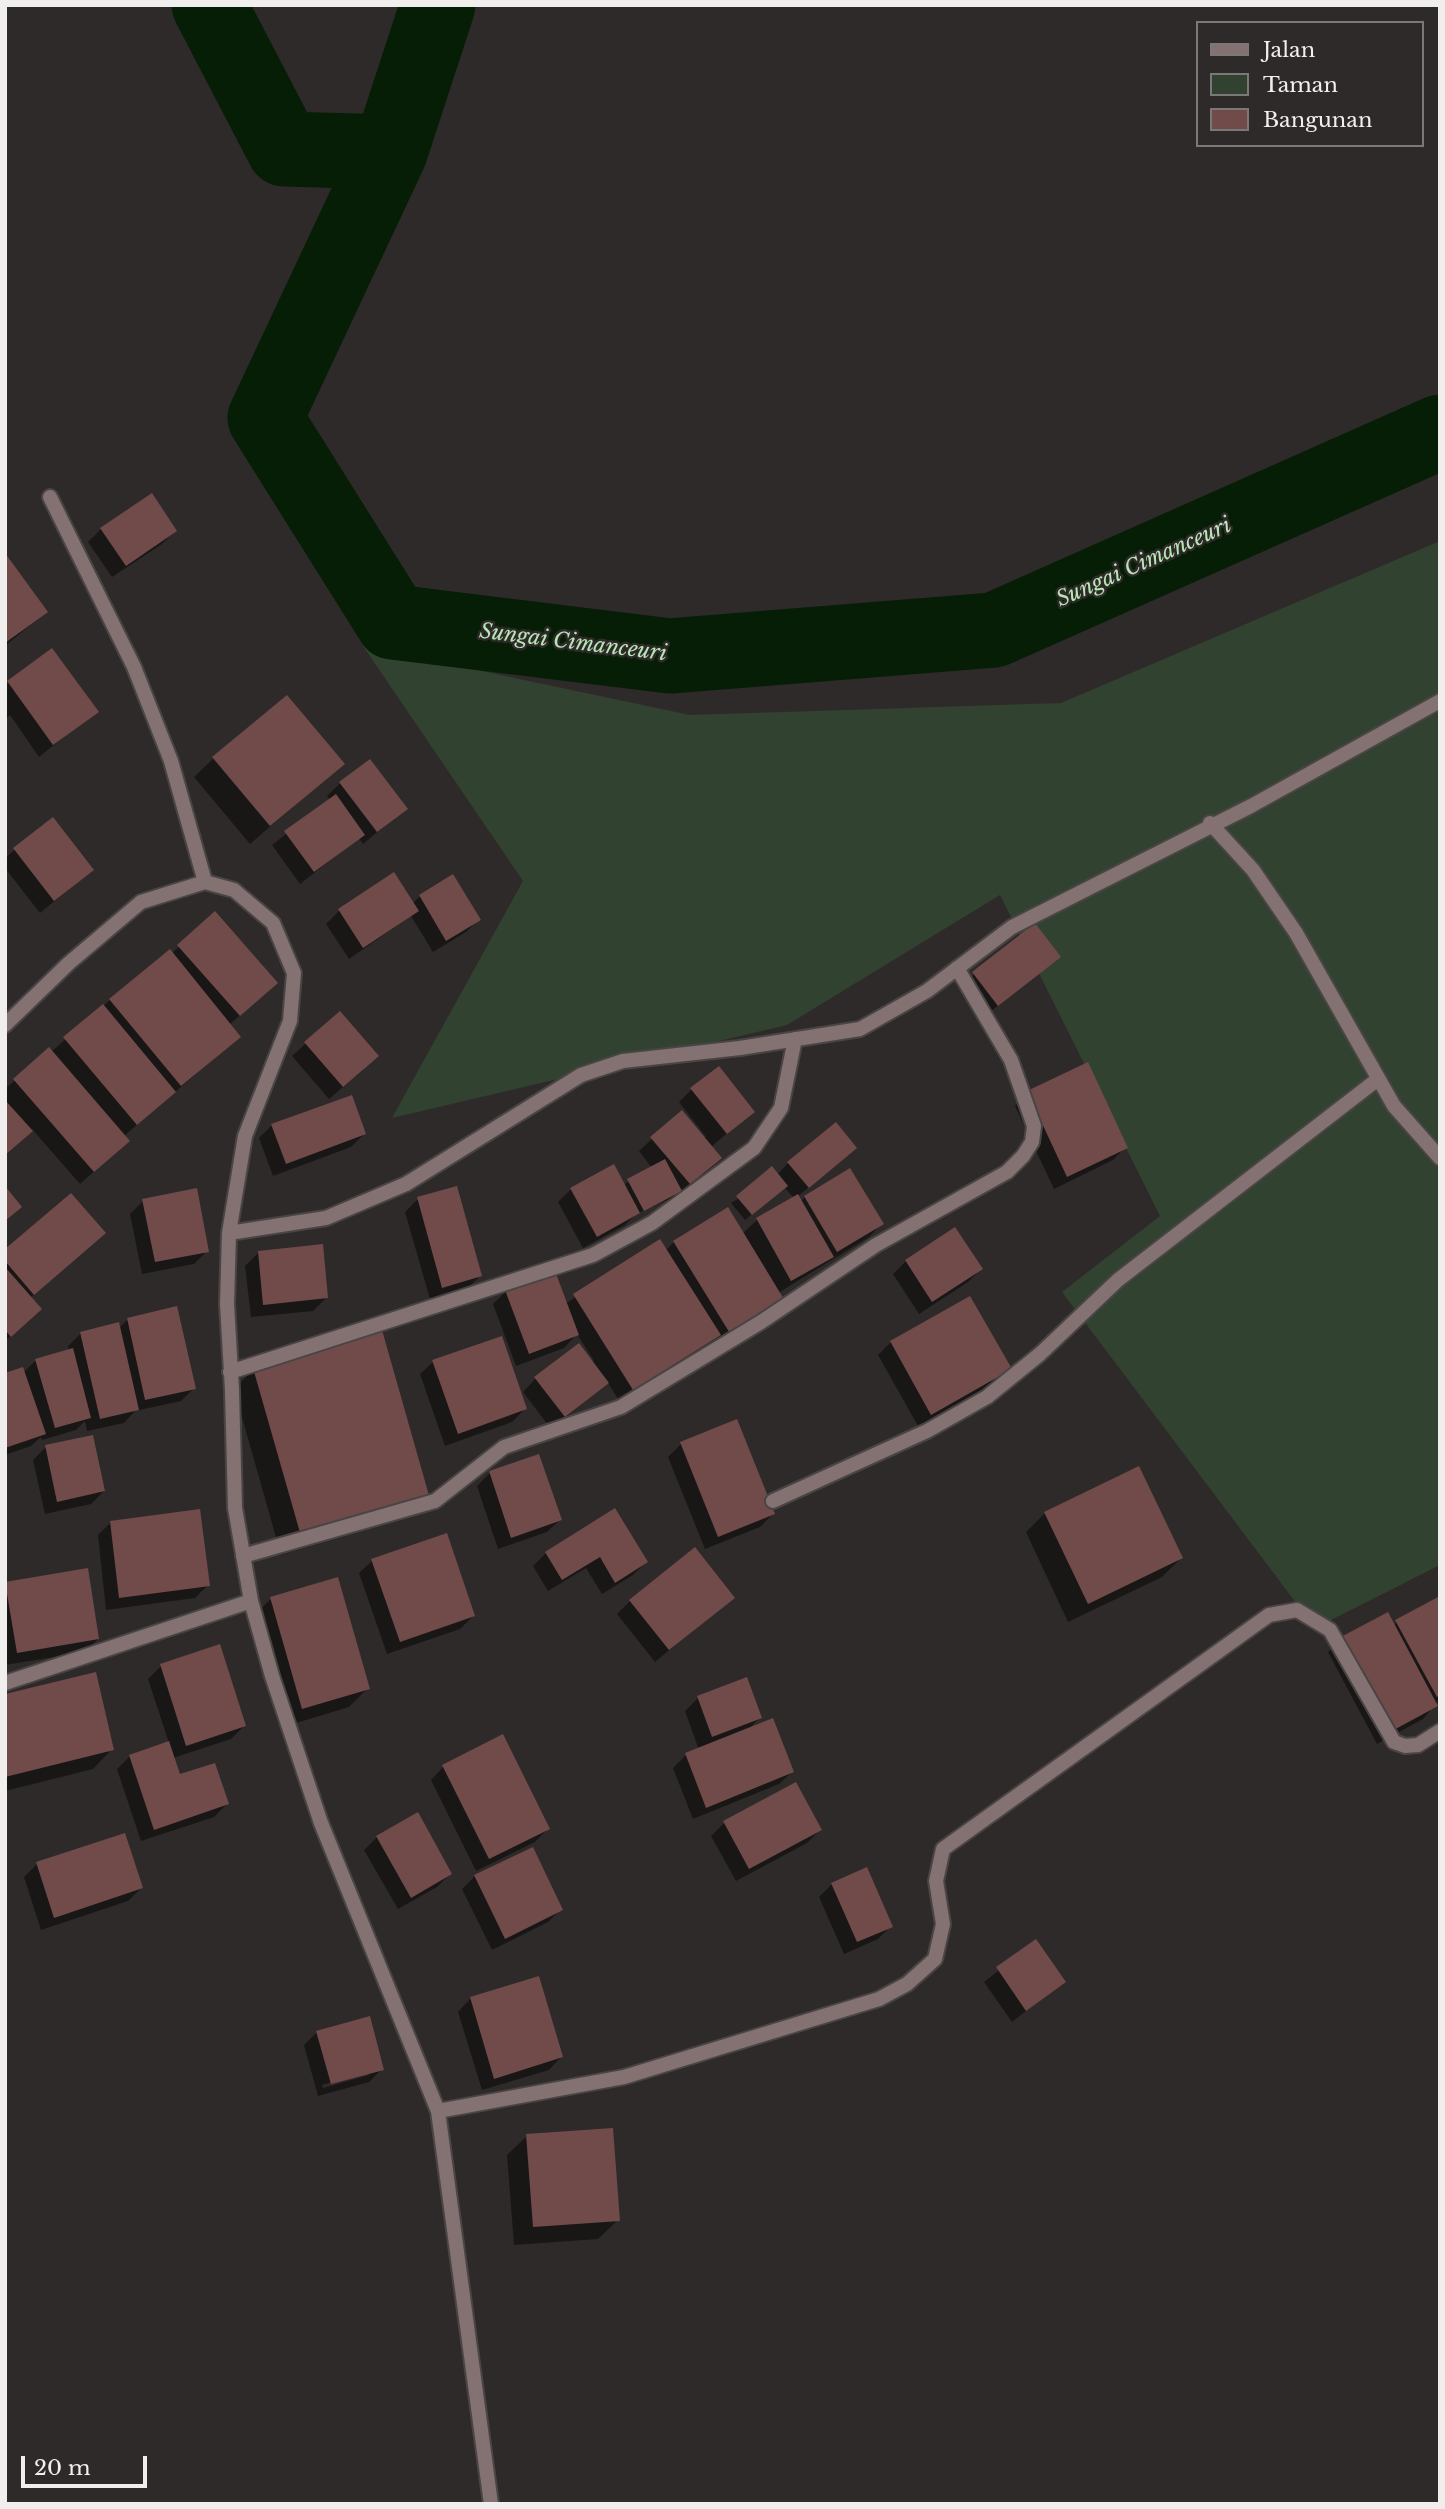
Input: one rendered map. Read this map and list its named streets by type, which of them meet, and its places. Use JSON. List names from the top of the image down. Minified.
{"water":["Sungai Cimanceuri"],"legend":["Jalan","Taman","Bangunan"],"scale_bar":"20 m"}
